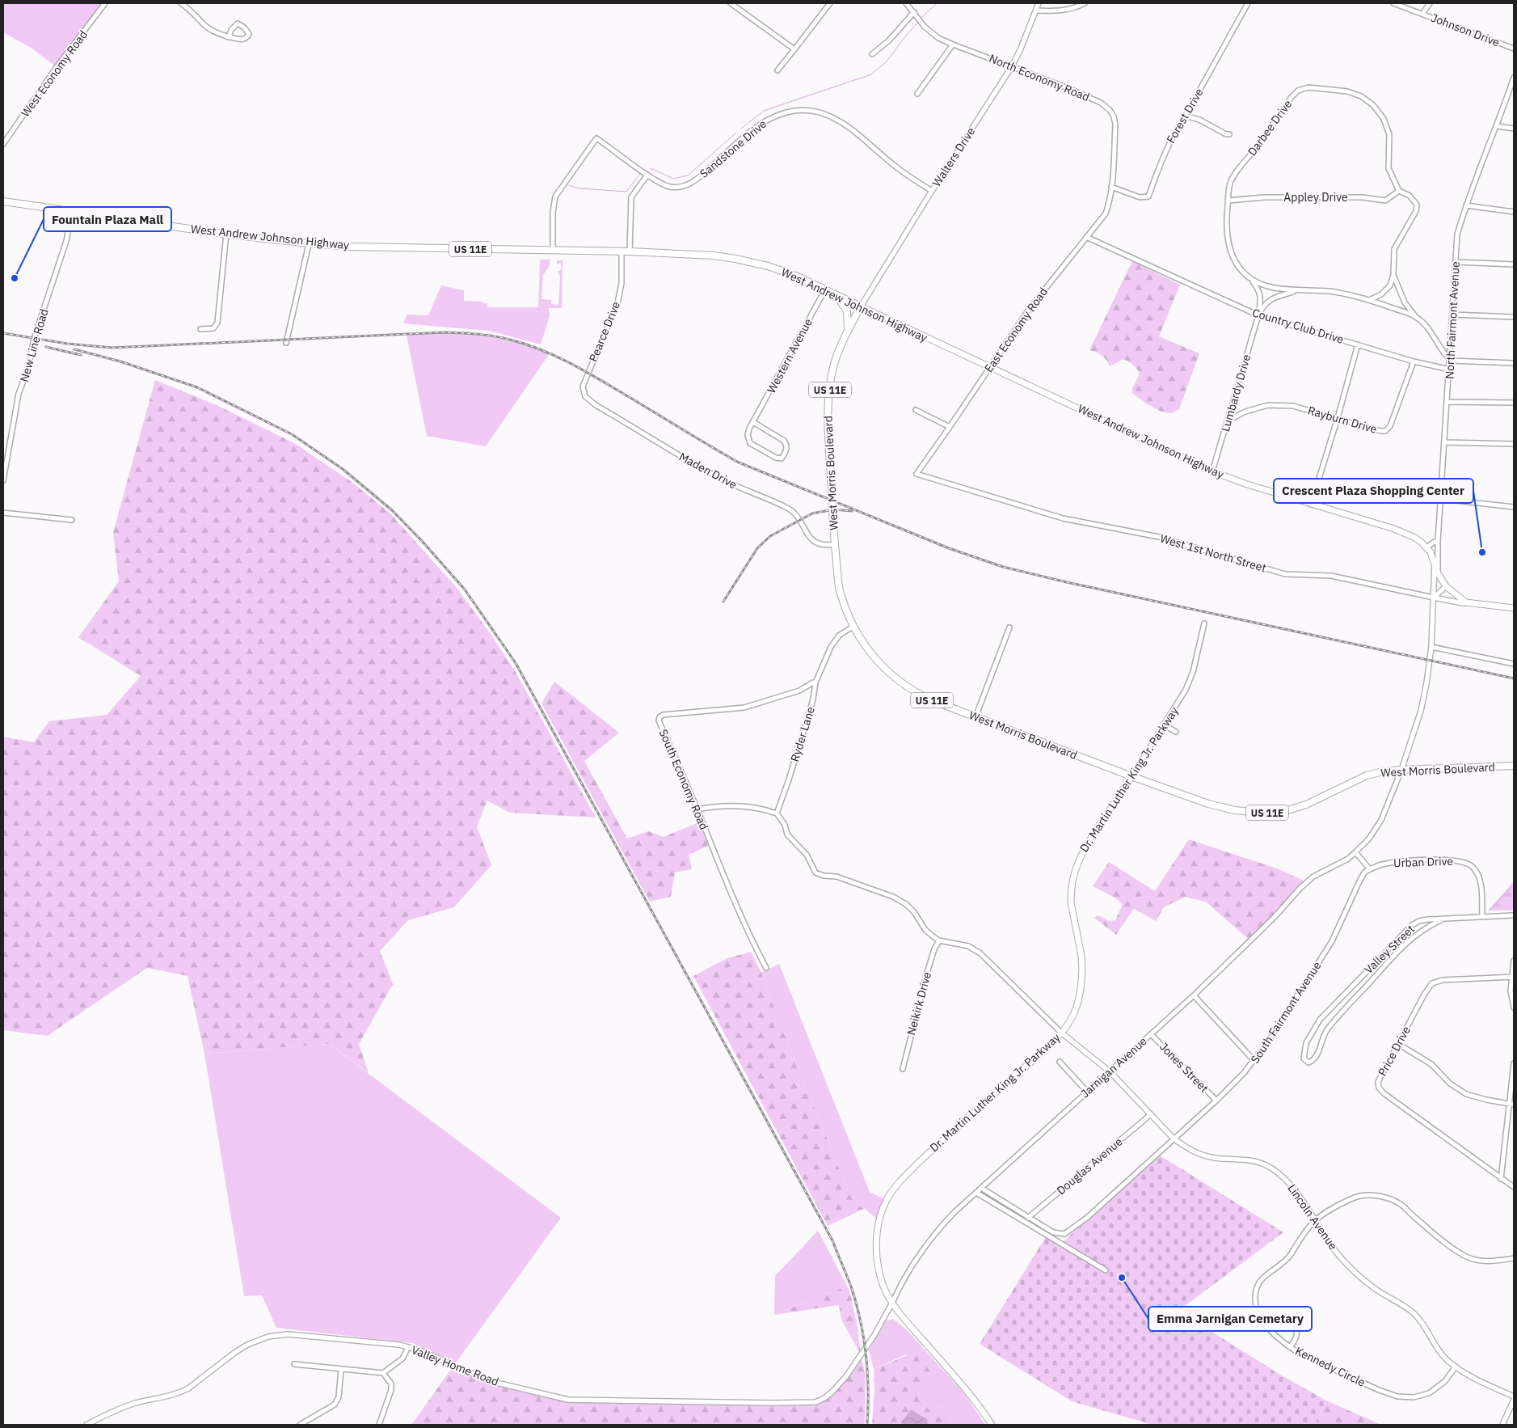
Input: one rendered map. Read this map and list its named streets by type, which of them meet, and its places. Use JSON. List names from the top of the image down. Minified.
{"streets":{"main road":["West Andrew Johnson Highway","US 11E","West Morris Boulevard","West 1st North Street","Dr. Martin Luther King Jr. Parkway"],"street":["Johnson Drive","West Economy Road","North Economy Road","Forest Drive","Darbee Drive","Sandstone Drive","Walters Drive","Appley Drive","North Fairmont Avenue","Country Club Drive","East Economy Road","Pearce Drive","New Line Road","Western Avenue","Lumbardy Drive","Rayburn Drive","Maden Drive","Ryder Lane","South Economy Road","Urban Drive","Valley Street","Neikirk Drive","South Fairmont Avenue","Price Drive","Jarnigan Avenue","Jones Street","Douglas Avenue","Lincoln Avenue","Valley Home Road","Kennedy Circle"]},"crossings":[["North Economy Road","Forest Drive"],["North Economy Road","Walters Drive"],["North Economy Road","East Economy Road"],["Forest Drive","East Economy Road"],["Darbee Drive","Appley Drive"],["Darbee Drive","North Fairmont Avenue"],["Sandstone Drive","Walters Drive"],["Sandstone Drive","West Andrew Johnson Highway"],["Walters Drive","West Andrew Johnson Highway"],["Walters Drive","West Morris Boulevard"],["West Andrew Johnson Highway","North Fairmont Avenue"],["West Andrew Johnson Highway","East Economy Road"],["West Andrew Johnson Highway","Pearce Drive"],["West Andrew Johnson Highway","New Line Road"],["West Andrew Johnson Highway","Western Avenue"],["West Andrew Johnson Highway","Lumbardy Drive"],["West Andrew Johnson Highway","West Morris Boulevard"],["West Andrew Johnson Highway","West 1st North Street"],["North Fairmont Avenue","Country Club Drive"],["Country Club Drive","East Economy Road"],["Country Club Drive","Lumbardy Drive"],["Country Club Drive","Rayburn Drive"],["East Economy Road","West 1st North Street"],["Pearce Drive","Maden Drive"],["Lumbardy Drive","Rayburn Drive"],["Maden Drive","West Morris Boulevard"],["West Morris Boulevard","Ryder Lane"],["West Morris Boulevard","Dr. Martin Luther King Jr. Parkway"],["Ryder Lane","South Economy Road"],["Dr. Martin Luther King Jr. Parkway","Jarnigan Avenue"],["Dr. Martin Luther King Jr. Parkway","Lincoln Avenue"],["Dr. Martin Luther King Jr. Parkway","Valley Home Road"],["Urban Drive","South Fairmont Avenue"],["South Fairmont Avenue","Jarnigan Avenue"],["South Fairmont Avenue","Jones Street"],["South Fairmont Avenue","Douglas Avenue"],["South Fairmont Avenue","Lincoln Avenue"],["Jarnigan Avenue","Jones Street"],["Jarnigan Avenue","Lincoln Avenue"],["Jarnigan Avenue","Valley Home Road"],["Douglas Avenue","Lincoln Avenue"],["Lincoln Avenue","Kennedy Circle"]],"places":["Fountain Plaza Mall","Crescent Plaza Shopping Center","Emma Jarnigan Cemetary"]}
